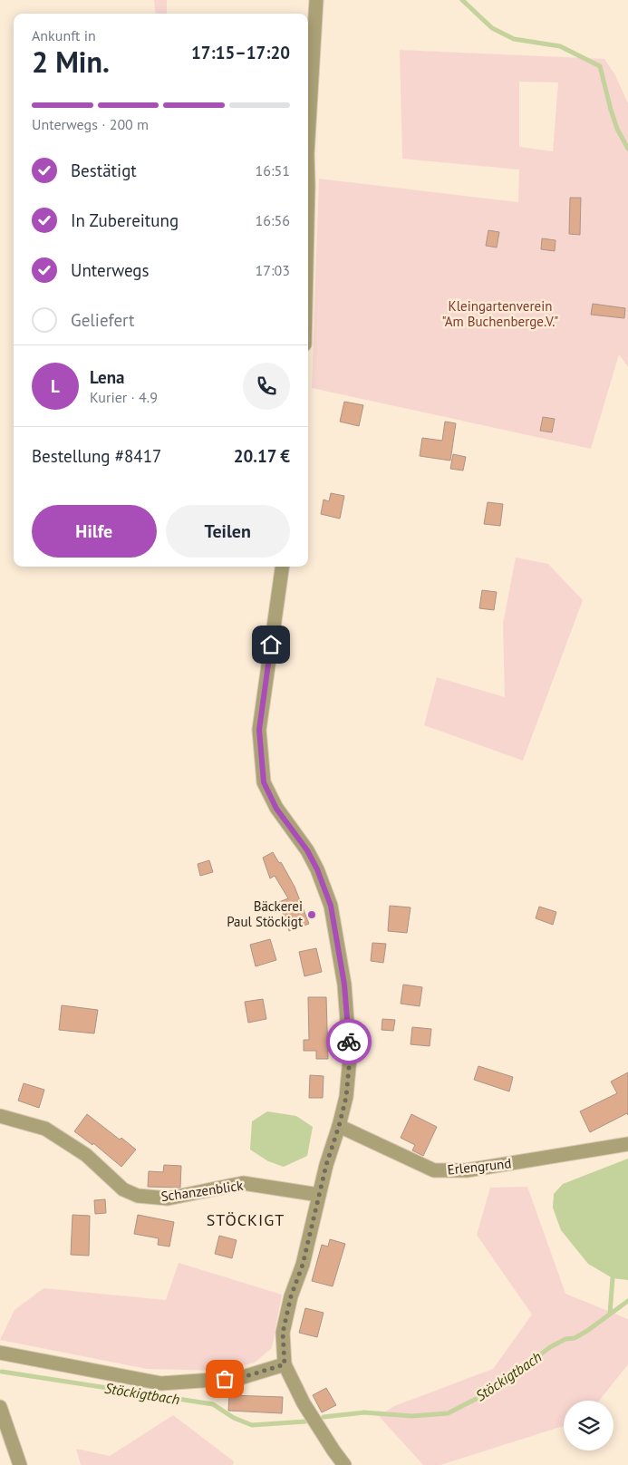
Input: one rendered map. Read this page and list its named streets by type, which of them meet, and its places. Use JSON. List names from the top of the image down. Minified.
{"streets":{"street":["Erlengrund","Schanzenblick"]},"districts":["STÖCKIGT"],"water":["Stöckigtbach"],"parks":["Kleingartenverein \"Am Buchenberge.V.\""],"places":["Bäckerei Paul Stöckigt"],"page":{"heading":["2 Min.","Ankunft in","17:15–17:20"],"panel":["Lena","Kurier · 4.9","Bestellung #8417","20.17 €"],"bar":"Unterwegs · 200 m","list":[["Bestätigt","16:51"],["In Zubereitung","16:56"],["Unterwegs","17:03"],"Geliefert"],"round":"L","buttons":["Hilfe","Teilen"]}}
